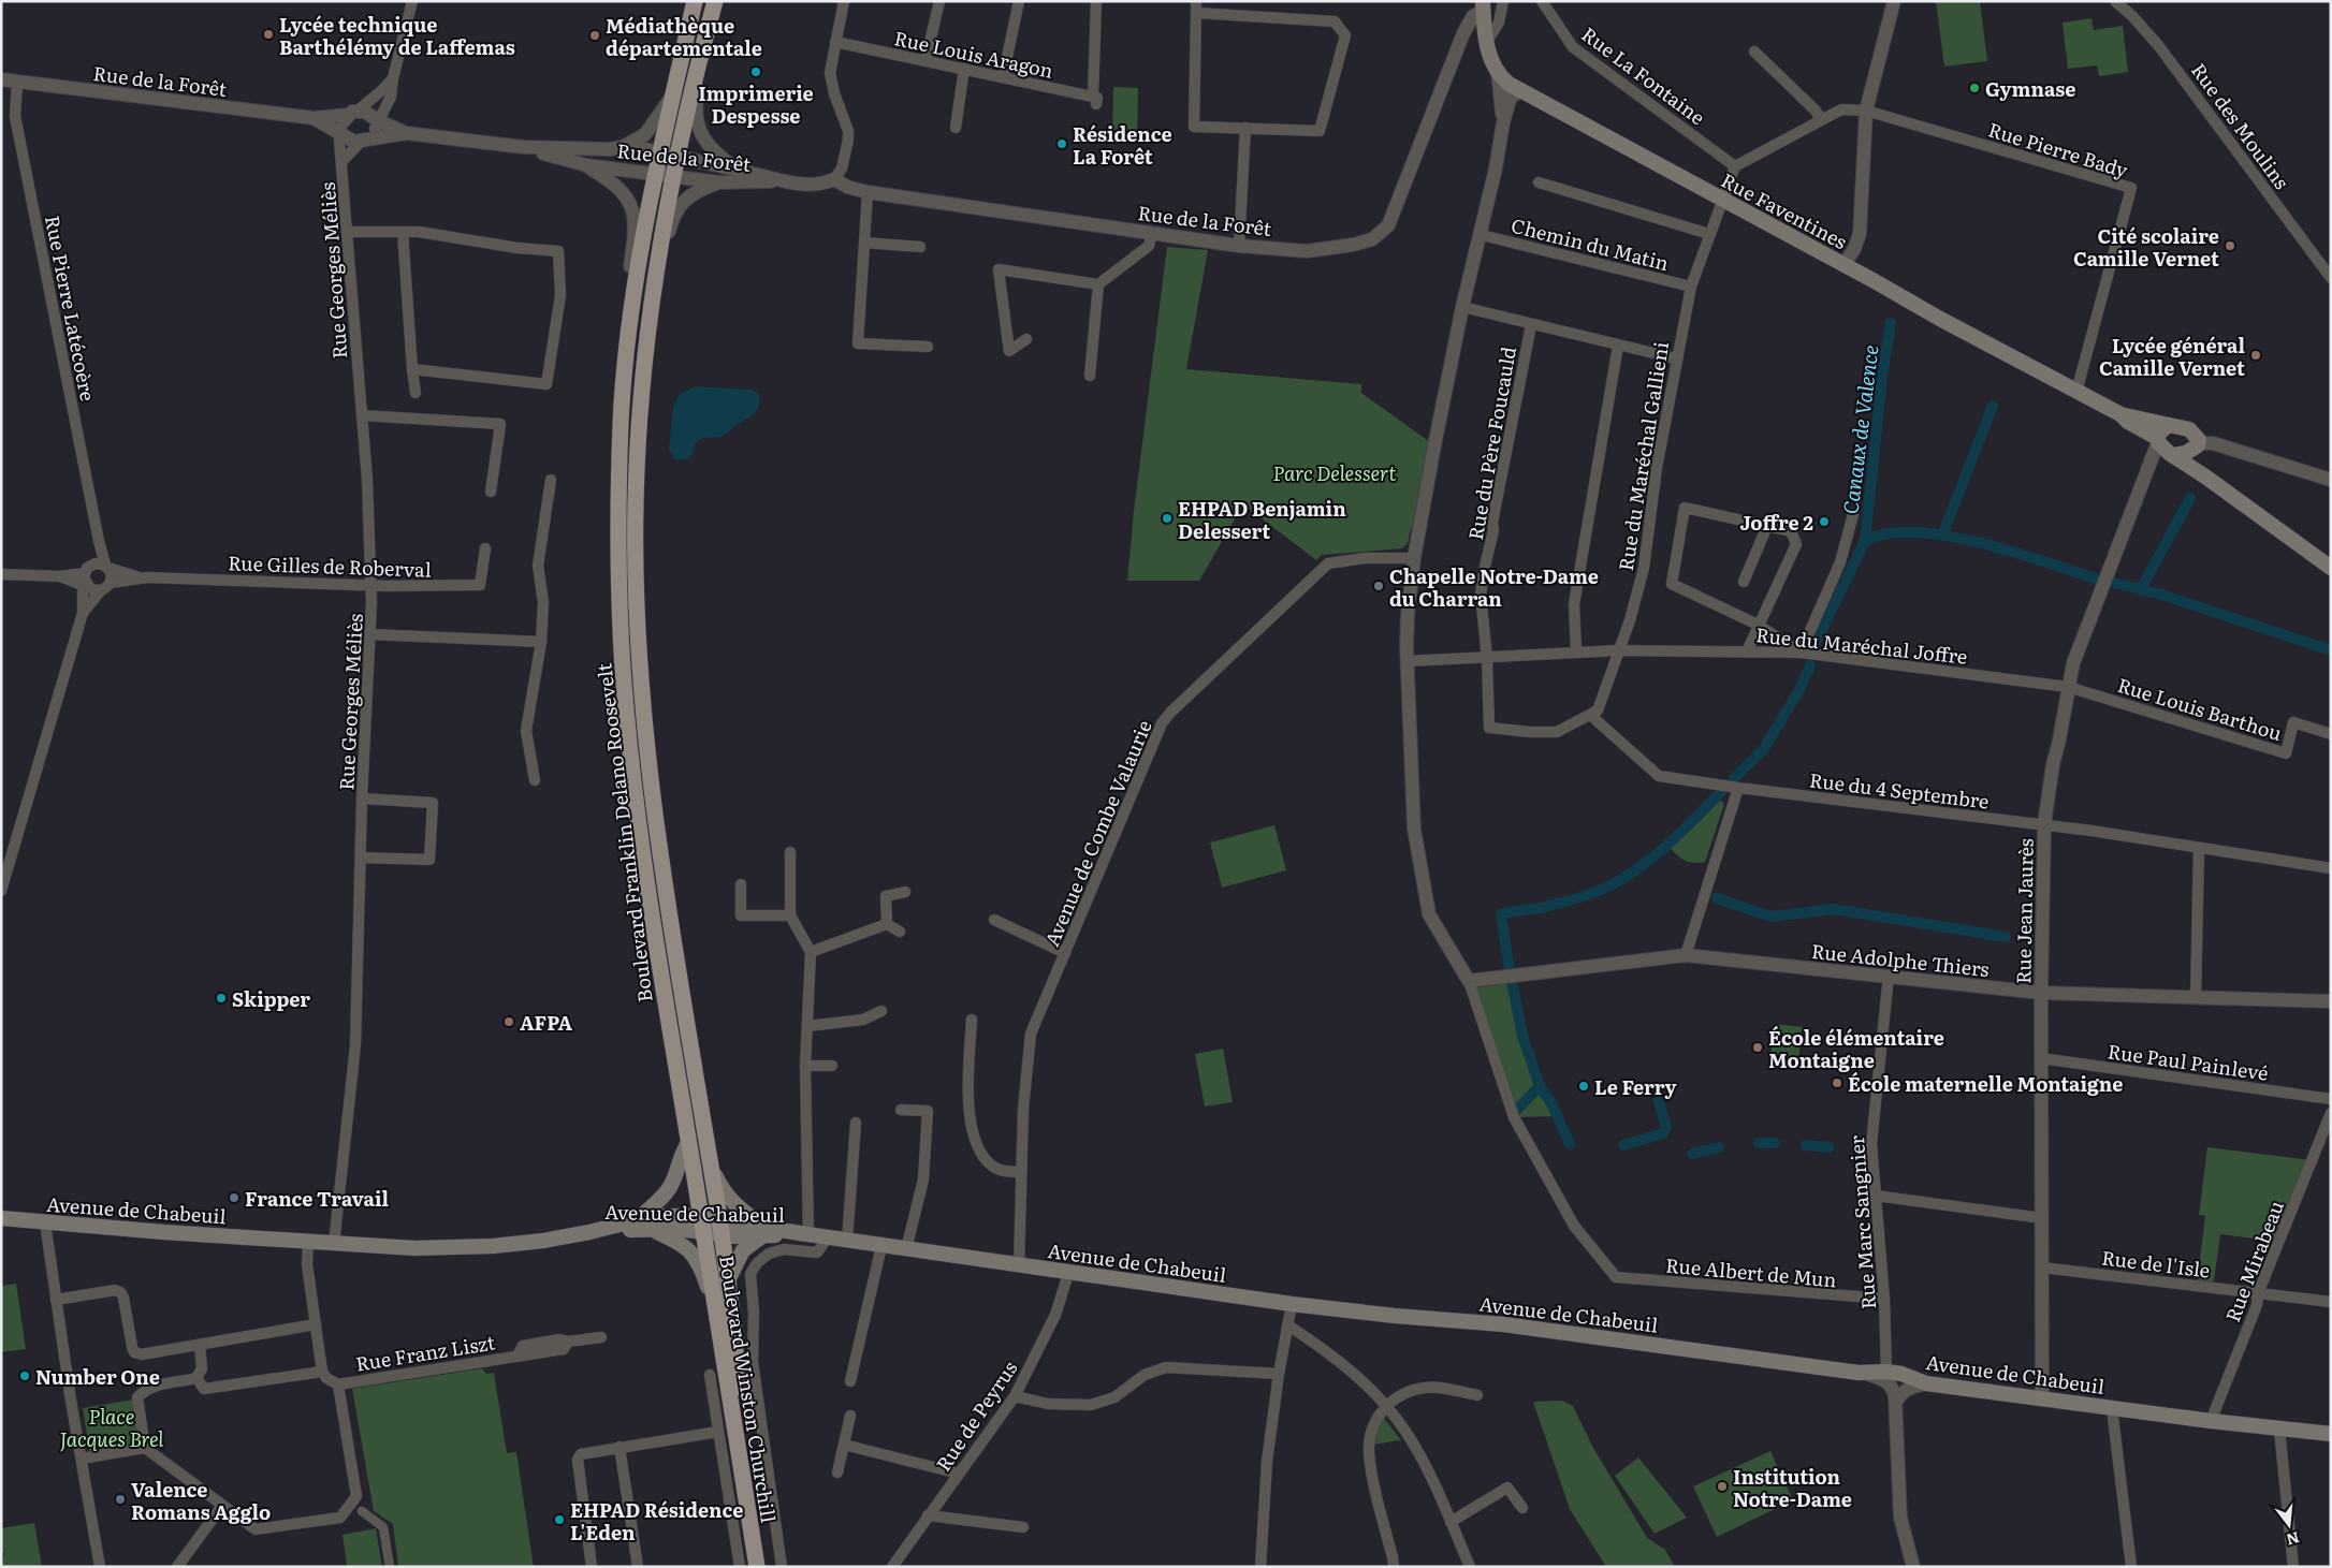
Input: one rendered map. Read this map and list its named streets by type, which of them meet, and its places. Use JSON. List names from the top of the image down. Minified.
{"streets":{"main road":["Rue Faventines","Boulevard Franklin Delano Roosevelt","Avenue de Chabeuil","Boulevard Winston Churchill"],"street":["Rue Louis Aragon","Rue La Fontaine","Rue de la Forêt","Rue des Moulins","Rue Pierre Bady","Chemin du Matin","Rue Georges Méliès","Rue Pierre Latécoère","Rue du Père Foucauld","Rue du Maréchal Gallieni","Rue Gilles de Roberval","Rue du Maréchal Joffre","Rue Louis Barthou","Rue du 4 Septembre","Avenue de Combe Valaurie","Rue Jean Jaurès","Rue Adolphe Thiers","Rue Paul Painlevé","Rue Marc Sangnier","Rue Mirabeau","Rue de l'Isle","Rue Albert de Mun","Rue Franz Liszt","Rue de Peyrus"]},"crossings":[["Rue La Fontaine","Rue Pierre Bady"],["Rue La Fontaine","Rue du Maréchal Gallieni"],["Rue de la Forêt","Rue Faventines"],["Rue de la Forêt","Rue Georges Méliès"],["Rue de la Forêt","Rue Pierre Latécoère"],["Rue de la Forêt","Boulevard Franklin Delano Roosevelt"],["Rue Pierre Bady","Rue Faventines"],["Rue Pierre Bady","Rue du Maréchal Gallieni"],["Rue Faventines","Rue du Maréchal Gallieni"],["Rue Faventines","Rue Jean Jaurès"],["Chemin du Matin","Rue du Maréchal Gallieni"],["Rue Georges Méliès","Rue Gilles de Roberval"],["Rue Georges Méliès","Avenue de Chabeuil"],["Rue Pierre Latécoère","Rue Gilles de Roberval"],["Rue du Père Foucauld","Rue du Maréchal Gallieni"],["Rue du Père Foucauld","Rue du Maréchal Joffre"],["Rue du Père Foucauld","Rue du 4 Septembre"],["Rue du Maréchal Gallieni","Rue du Maréchal Joffre"],["Rue du Maréchal Gallieni","Rue du 4 Septembre"],["Rue du Maréchal Joffre","Rue Louis Barthou"],["Rue du Maréchal Joffre","Rue Jean Jaurès"],["Rue Louis Barthou","Rue Jean Jaurès"],["Rue du 4 Septembre","Rue Jean Jaurès"],["Boulevard Franklin Delano Roosevelt","Avenue de Chabeuil"],["Boulevard Franklin Delano Roosevelt","Boulevard Winston Churchill"],["Avenue de Combe Valaurie","Avenue de Chabeuil"],["Rue Jean Jaurès","Rue Adolphe Thiers"],["Rue Jean Jaurès","Rue Paul Painlevé"],["Rue Jean Jaurès","Avenue de Chabeuil"],["Rue Jean Jaurès","Rue de l'Isle"],["Rue Adolphe Thiers","Rue Marc Sangnier"],["Rue Adolphe Thiers","Rue Albert de Mun"],["Avenue de Chabeuil","Rue Marc Sangnier"],["Avenue de Chabeuil","Rue Mirabeau"],["Avenue de Chabeuil","Boulevard Winston Churchill"],["Avenue de Chabeuil","Rue de Peyrus"],["Rue Marc Sangnier","Rue Albert de Mun"],["Rue Mirabeau","Rue de l'Isle"]],"water":["Canaux de Valence"],"parks":["Parc Delessert","Place Jacques Brel"],"places":["Lycée technique Barthélémy de Laffemas","Médiathèque départementale","Imprimerie Despesse","Gymnase","Résidence La Forêt","Cité scolaire Camille Vernet","Lycée général Camille Vernet","EHPAD Benjamin Delessert","Joffre 2","Chapelle Notre-Dame du Charran","Skipper","AFPA","École élémentaire Montaigne","École maternelle Montaigne","Le Ferry","France Travail","Number One","Institution Notre-Dame","Valence Romans Agglo","EHPAD Résidence L'Eden"],"north":"bottom"}
